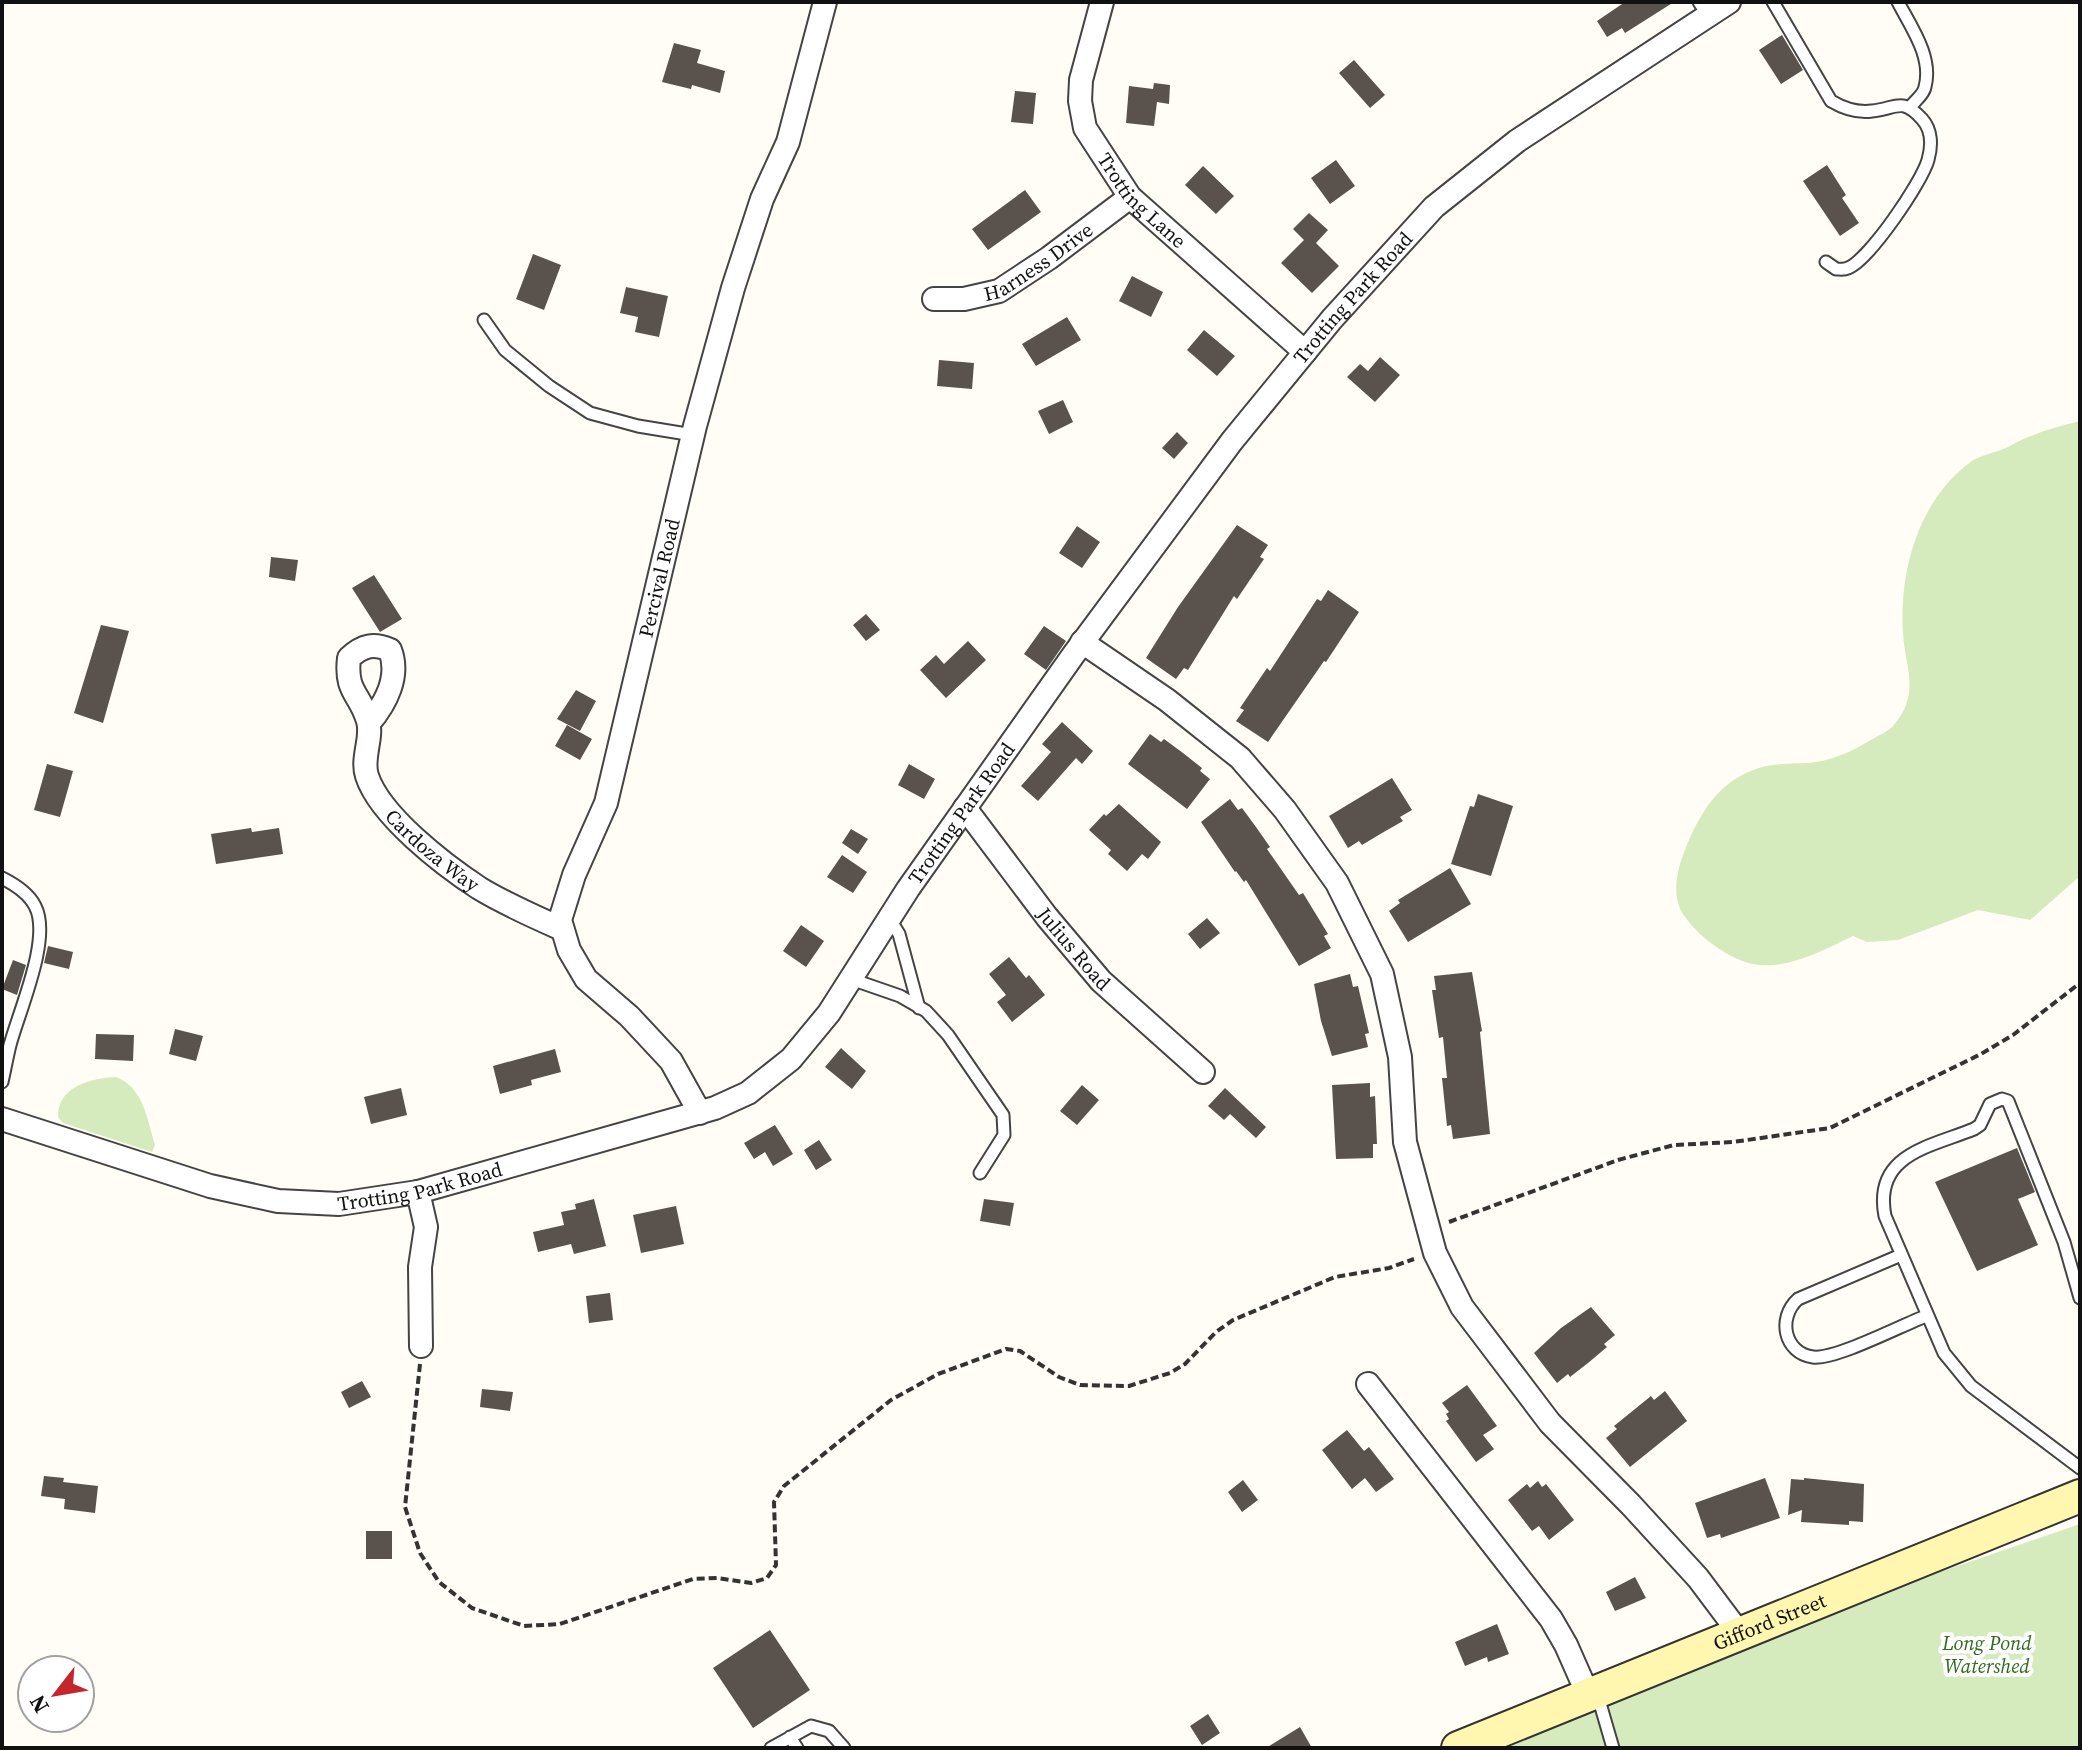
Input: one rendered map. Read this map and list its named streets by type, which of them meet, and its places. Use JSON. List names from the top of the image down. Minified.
{"streets":{"main road":["Gifford Street"],"street":["Trotting Lane","Harness Drive","Trotting Park Road","Percival Road","Cardoza Way","Julius Road"]},"crossings":[["Trotting Lane","Harness Drive"],["Trotting Lane","Trotting Park Road"],["Trotting Park Road","Julius Road"],["Percival Road","Cardoza Way"]],"parks":["Long Pond Watershed"],"north":"bottom left"}
